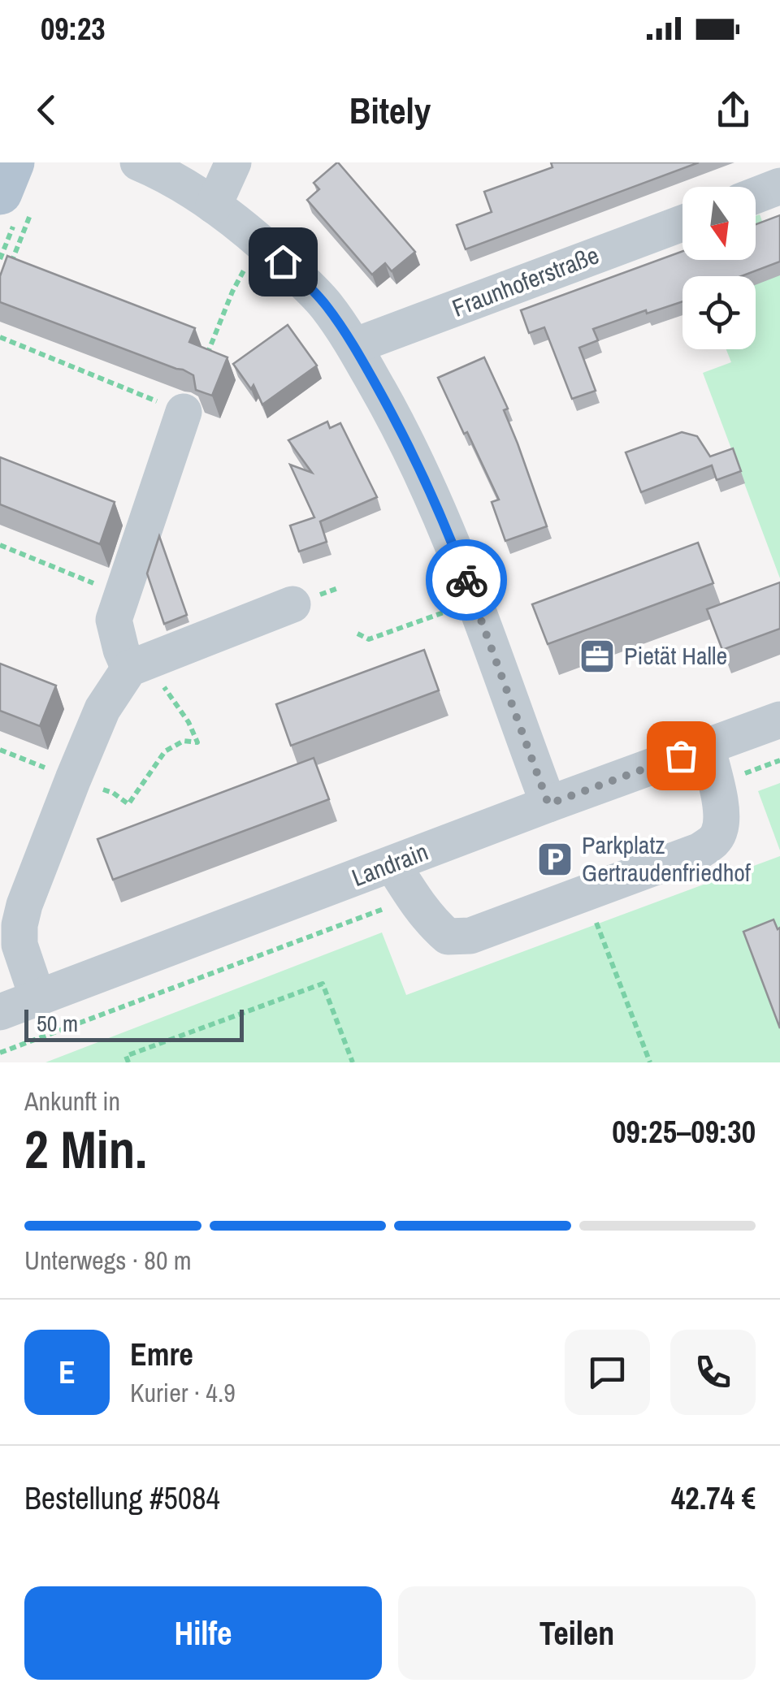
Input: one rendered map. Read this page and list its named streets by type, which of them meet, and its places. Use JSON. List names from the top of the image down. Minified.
{"streets":{"street":["Fraunhoferstraße","Landrain"]},"places":{"office":["Pietät Halle"],"parking":["Parkplatz Gertraudenfriedhof"]},"scale_bar":"50 m","north":"bottom","page":{"status":"09:23","header":"Bitely","scale":"50 m","heading":["2 Min.","Ankunft in","09:25–09:30"],"panel":["Emre","Kurier · 4.9","Bestellung #5084","42.74 €"],"bar":"Unterwegs · 80 m","round":"E","buttons":["Hilfe","Teilen"]}}
